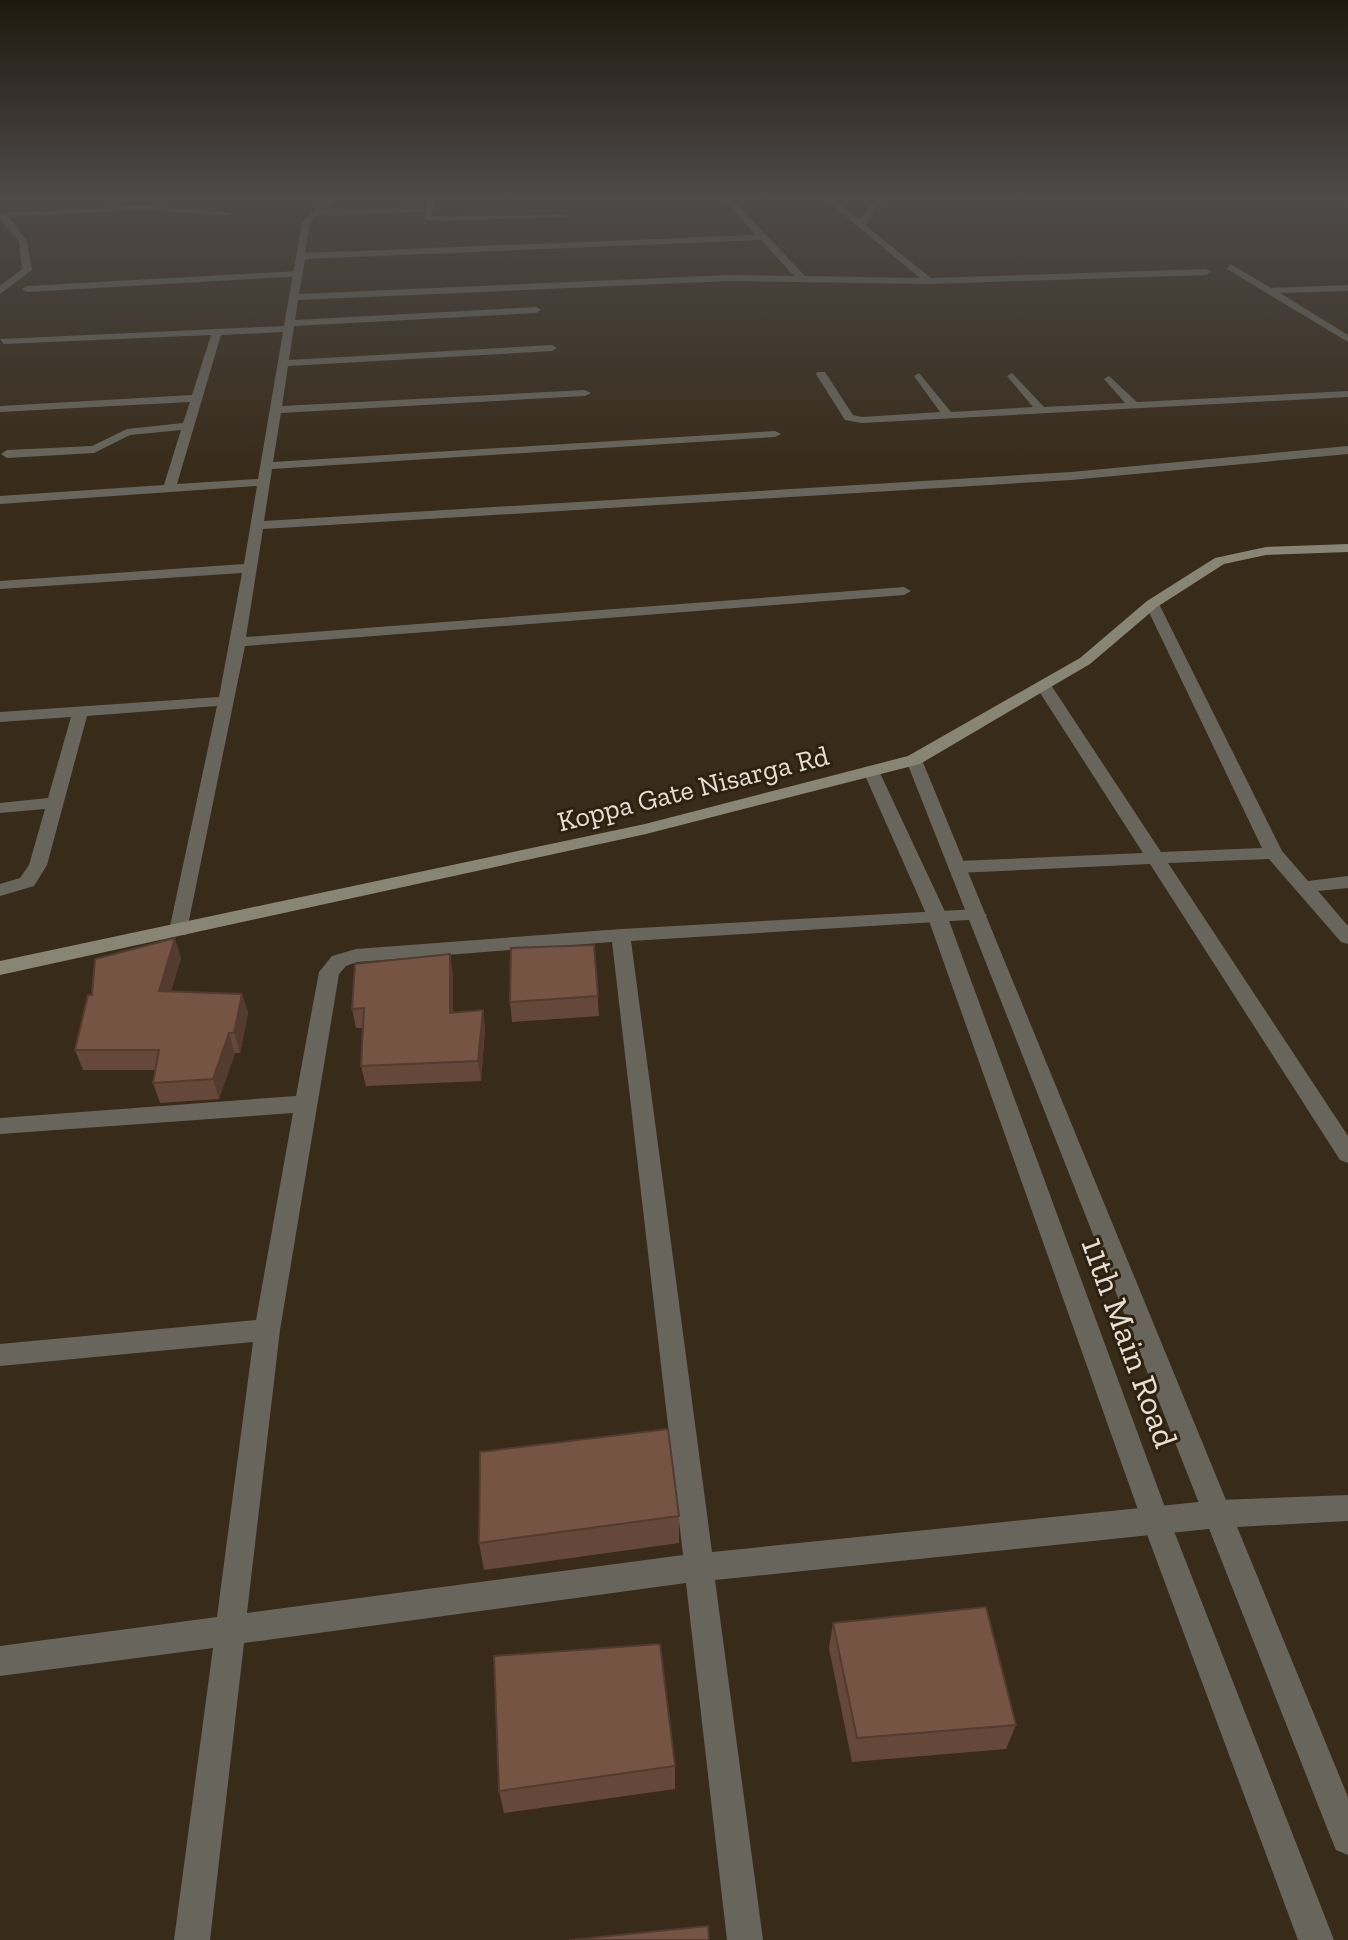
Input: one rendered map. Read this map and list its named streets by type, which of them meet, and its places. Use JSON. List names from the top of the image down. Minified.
{"streets":{"street":["Koppa Gate Nisarga Rd","11th Main Road"]},"crossings":[["Koppa Gate Nisarga Rd","11th Main Road"]]}
